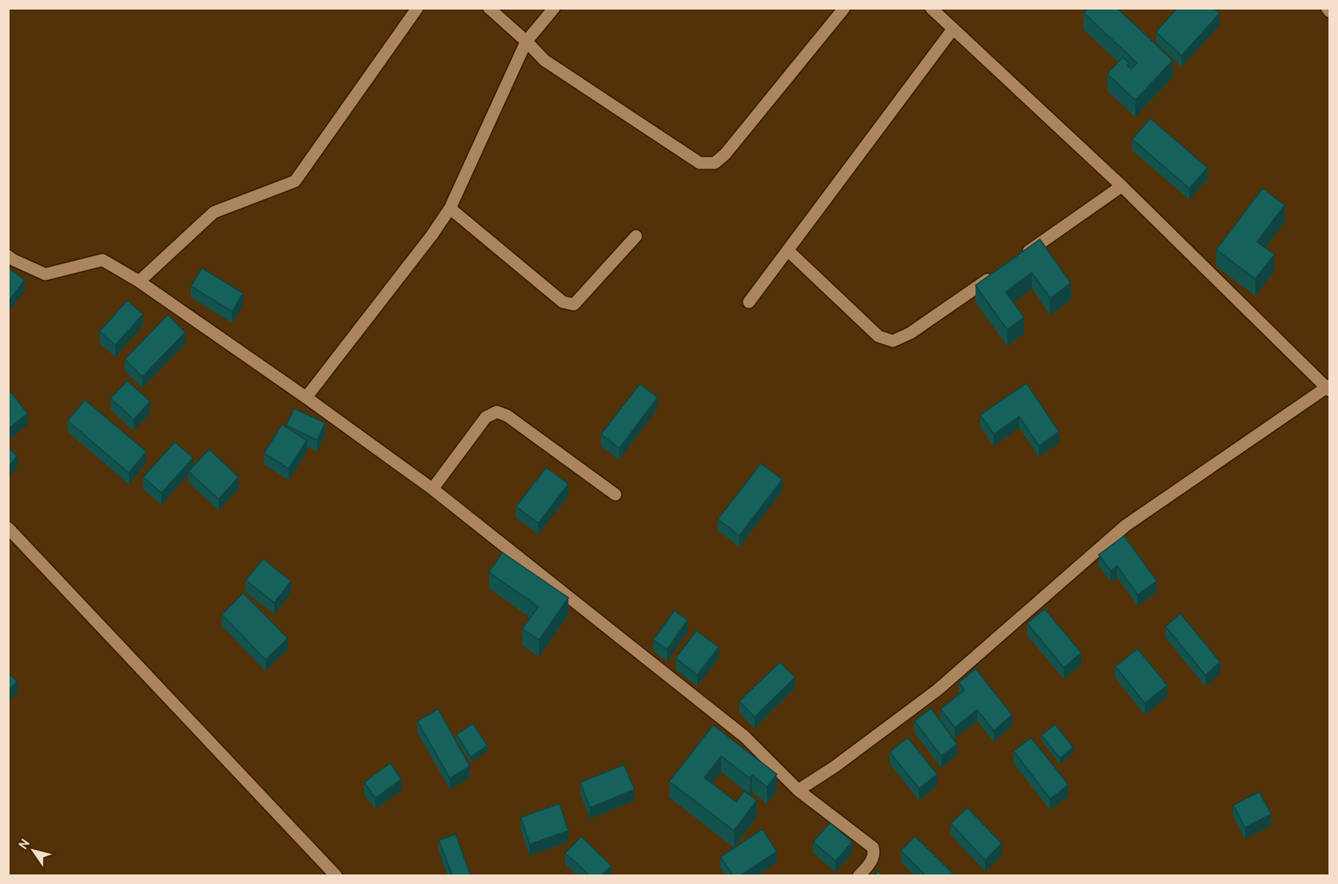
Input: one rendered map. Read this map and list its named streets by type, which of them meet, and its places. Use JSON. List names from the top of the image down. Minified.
{"north":"top left"}
